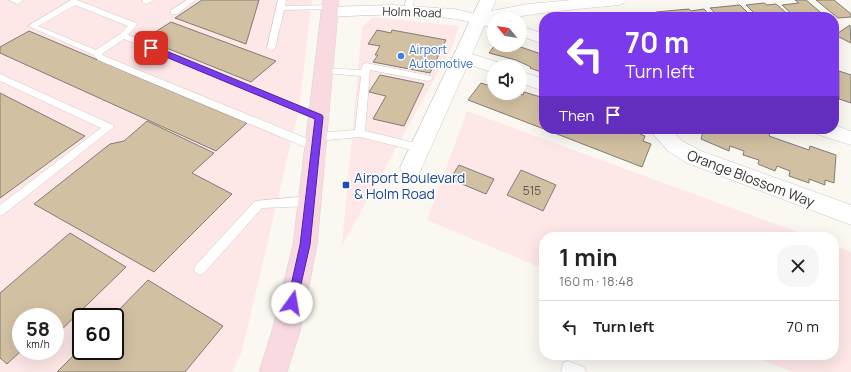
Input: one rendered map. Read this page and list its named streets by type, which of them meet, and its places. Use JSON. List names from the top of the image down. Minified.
{"streets":{"street":["Holm Road","Orange Blossom Way"]},"places":{"other":["Airport Automotive"],"transit":["Airport Boulevard & Holm Road"]},"house_numbers":["515"],"north":"top left","page":{"turn":["70 m","Turn left"],"then":"Then","heading":["1 min","160 m · 18:48"],"list":[{"name":"Turn left","value":"70 m"}],"speed":"58 km/h","limit":"60"}}
